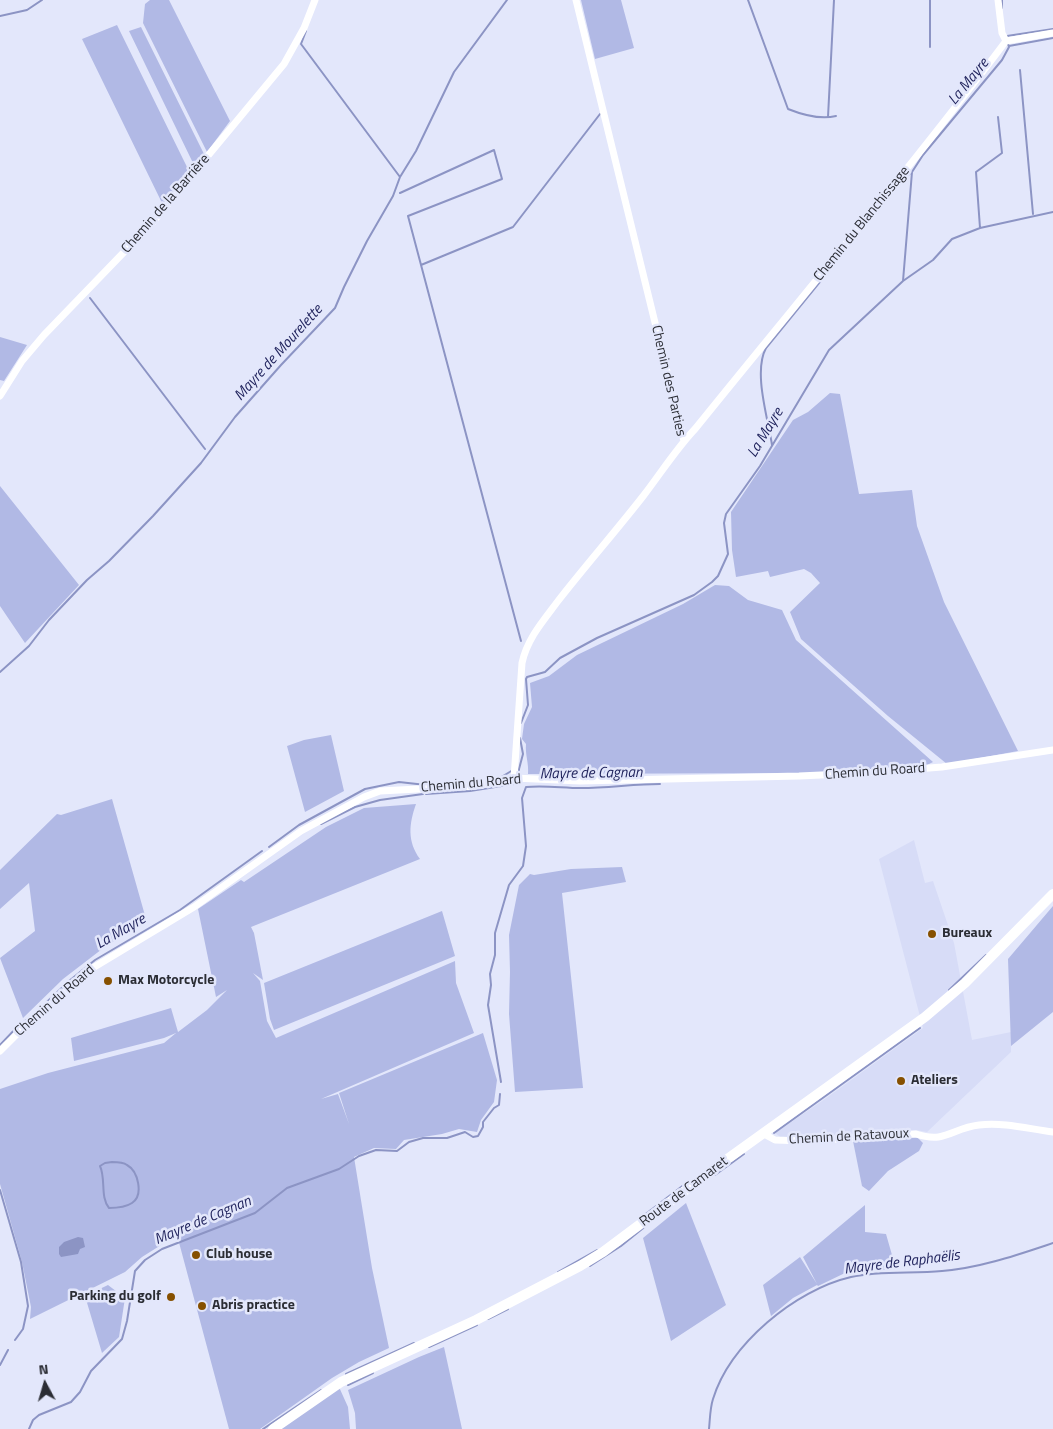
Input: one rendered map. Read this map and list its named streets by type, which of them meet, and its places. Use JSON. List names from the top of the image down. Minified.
{"streets":{"main road":["Route de Camaret"],"street":["Chemin de la Barrière","Chemin du Blanchissage","Chemin des Parties","Chemin du Roard","Chemin de Ratavoux"]},"crossings":[["Chemin du Blanchissage","Chemin des Parties"],["Chemin des Parties","Chemin du Roard"],["Chemin de Ratavoux","Route de Camaret"]],"water":["La Mayre","Mayre de Mourelette","Mayre de Cagnan","Mayre de Raphaëlis"],"places":["Bureaux","Max Motorcycle","Ateliers","Club house","Parking du golf","Abris practice"],"north":"top"}
